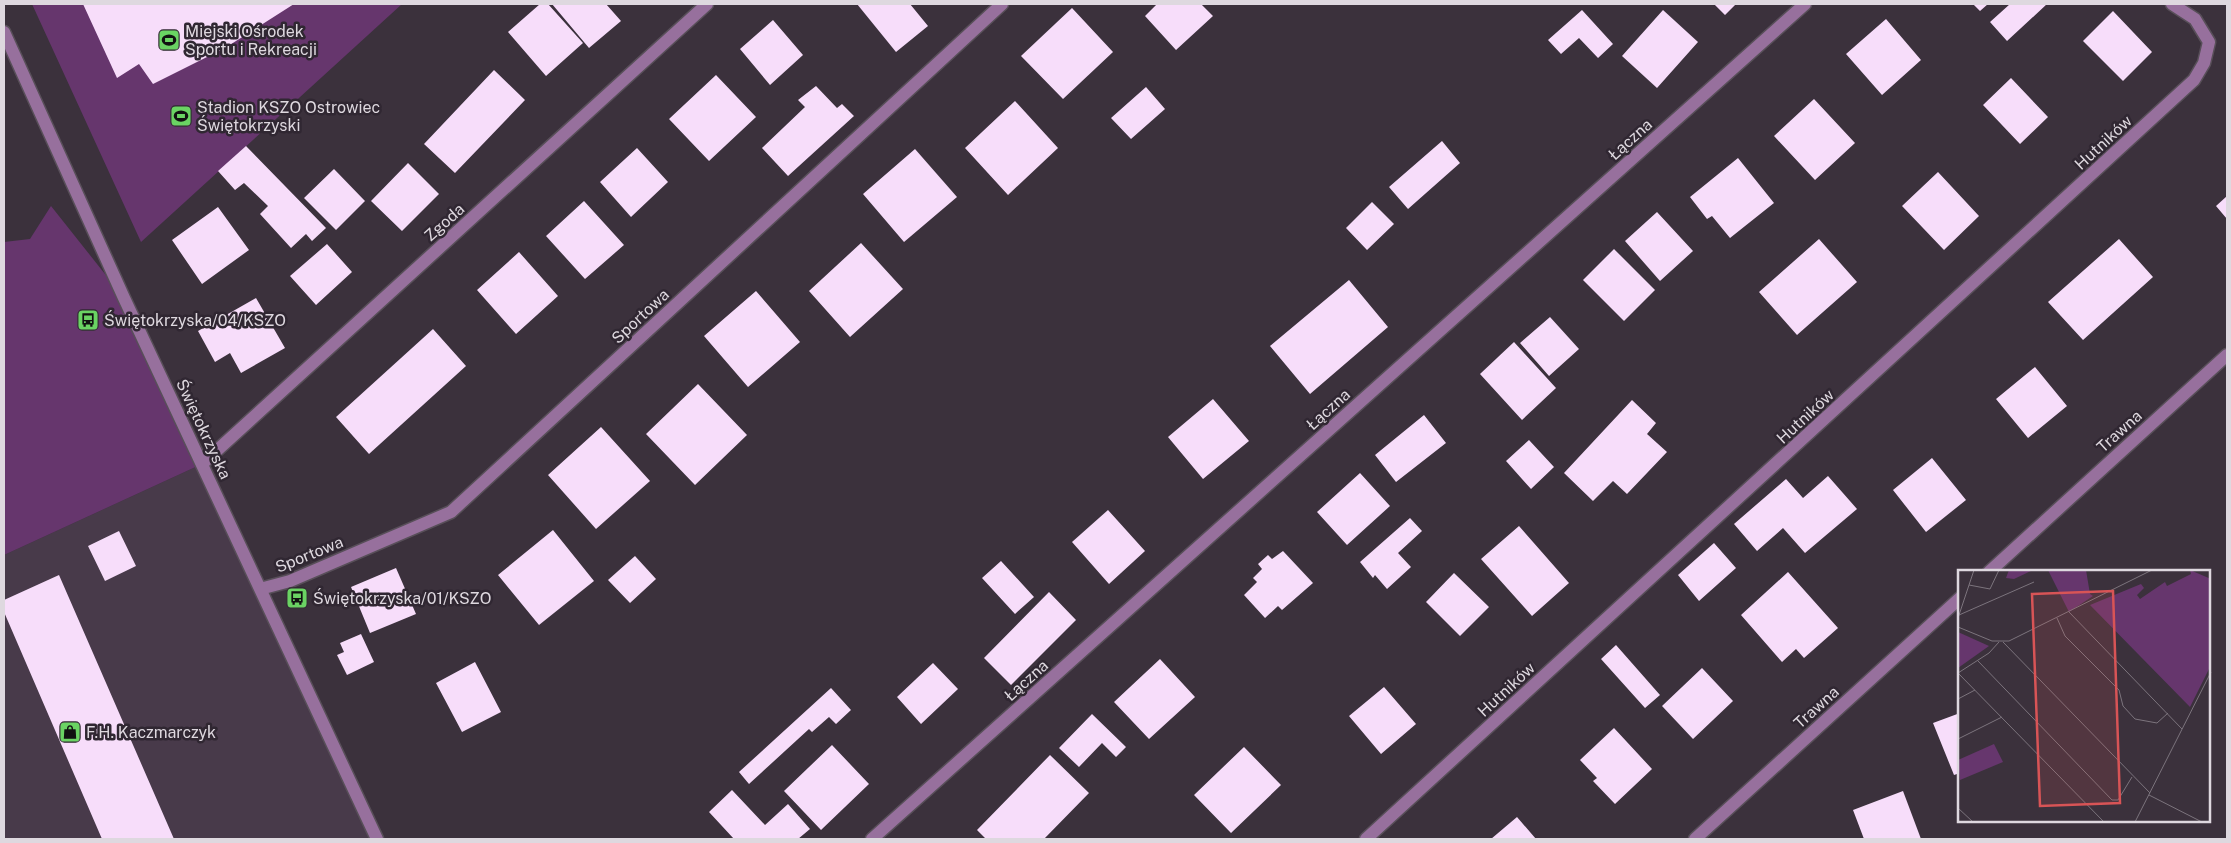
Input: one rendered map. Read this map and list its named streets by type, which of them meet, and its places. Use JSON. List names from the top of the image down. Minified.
{"streets":{"street":["Łączna","Hutników","Zgoda","Sportowa","Świętokrzyska","Trawna"]},"crossings":[["Zgoda","Świętokrzyska"],["Sportowa","Świętokrzyska"]],"places":{"sports":["Miejski Ośrodek Sportu i Rekreacji","Stadion KSZO Ostrowiec Świętokrzyski"],"bus stop":["Świętokrzyska/04/KSZO","Świętokrzyska/01/KSZO"],"shop":["F.H. Kaczmarczyk"]}}
